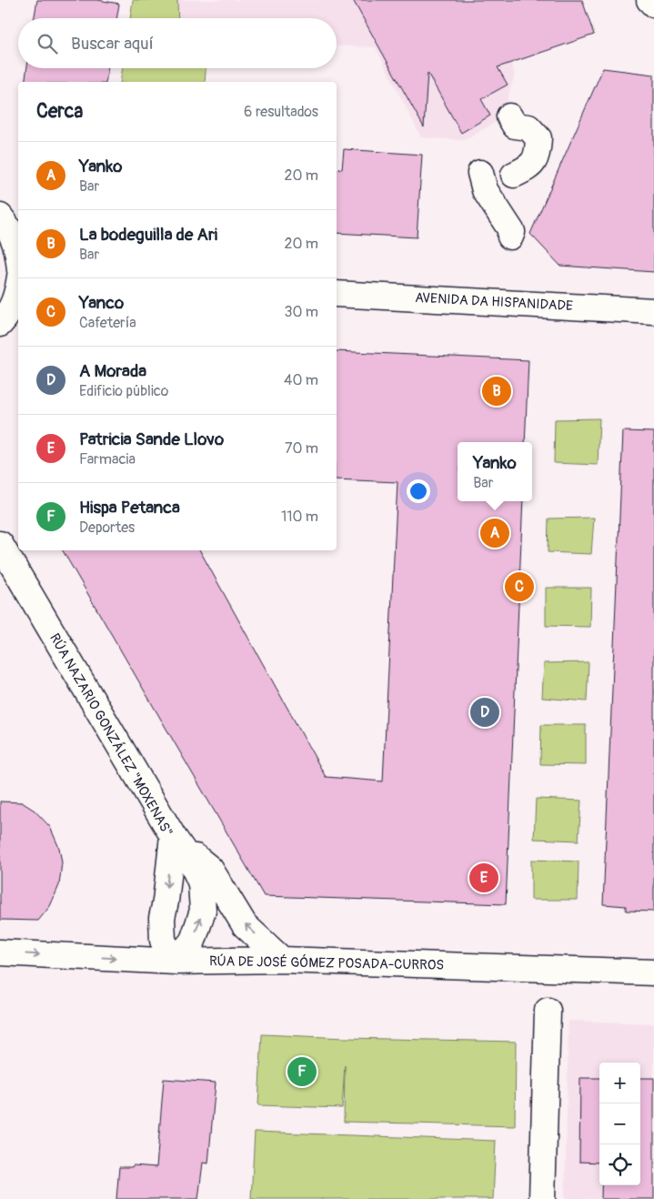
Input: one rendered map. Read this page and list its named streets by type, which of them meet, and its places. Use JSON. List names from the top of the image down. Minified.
{"streets":{"street":["AVENIDA DA HISPANIDADE","RÚA NAZARIO GONZÁLEZ \"MOXENAS\"","RÚA DE JOSÉ GÓMEZ POSADA-CURROS"]},"crossings":[["RÚA NAZARIO GONZÁLEZ \"MOXENAS\"","RÚA DE JOSÉ GÓMEZ POSADA-CURROS"]],"page":{"search":"Buscar aquí","heading":["Cerca","6 resultados"],"list":[{"mark":"A","name":"Yanko","note":"Bar","value":"20 m"},{"mark":"B","name":"La bodeguilla de Ari","note":"Bar","value":"20 m"},{"mark":"C","name":"Yanco","note":"Cafetería","value":"30 m"},{"mark":"D","name":"A Morada","note":"Edificio público","value":"40 m"},{"mark":"E","name":"Patricia Sande Llovo","note":"Farmacia","value":"70 m"},{"mark":"F","name":"Hispa Petanca","note":"Deportes","value":"110 m"}],"pins":["B","A","C","D","E","F"],"popup":["Yanko","Bar"],"map_buttons":["+","−"]}}
